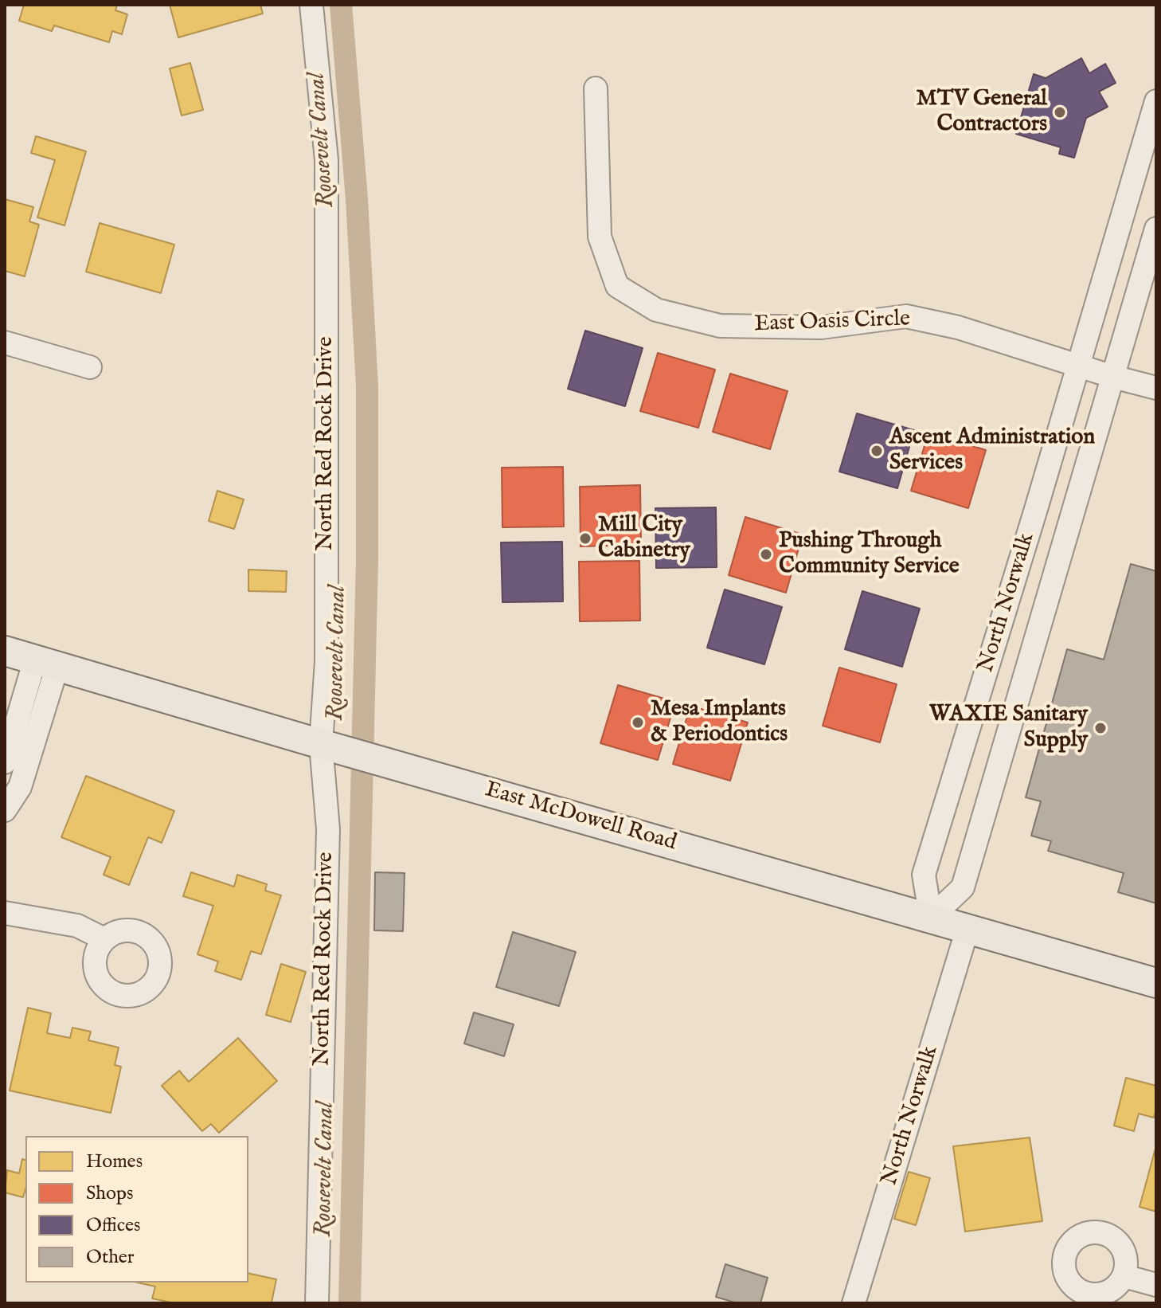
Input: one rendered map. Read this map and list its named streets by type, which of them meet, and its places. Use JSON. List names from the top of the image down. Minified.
{"streets":{"main road":["East McDowell Road"],"street":["East Oasis Circle","North Red Rock Drive","North Norwalk"]},"crossings":[["East Oasis Circle","North Norwalk"],["North Red Rock Drive","East McDowell Road"],["North Norwalk","East McDowell Road"]],"water":["Roosevelt Canal"],"places":["MTV General Contractors","Ascent Administration Services","Mill City Cabinetry","Pushing Through Community Service","Mesa Implants & Periodontics","WAXIE Sanitary Supply"],"legend":["Homes","Shops","Offices","Other"]}
